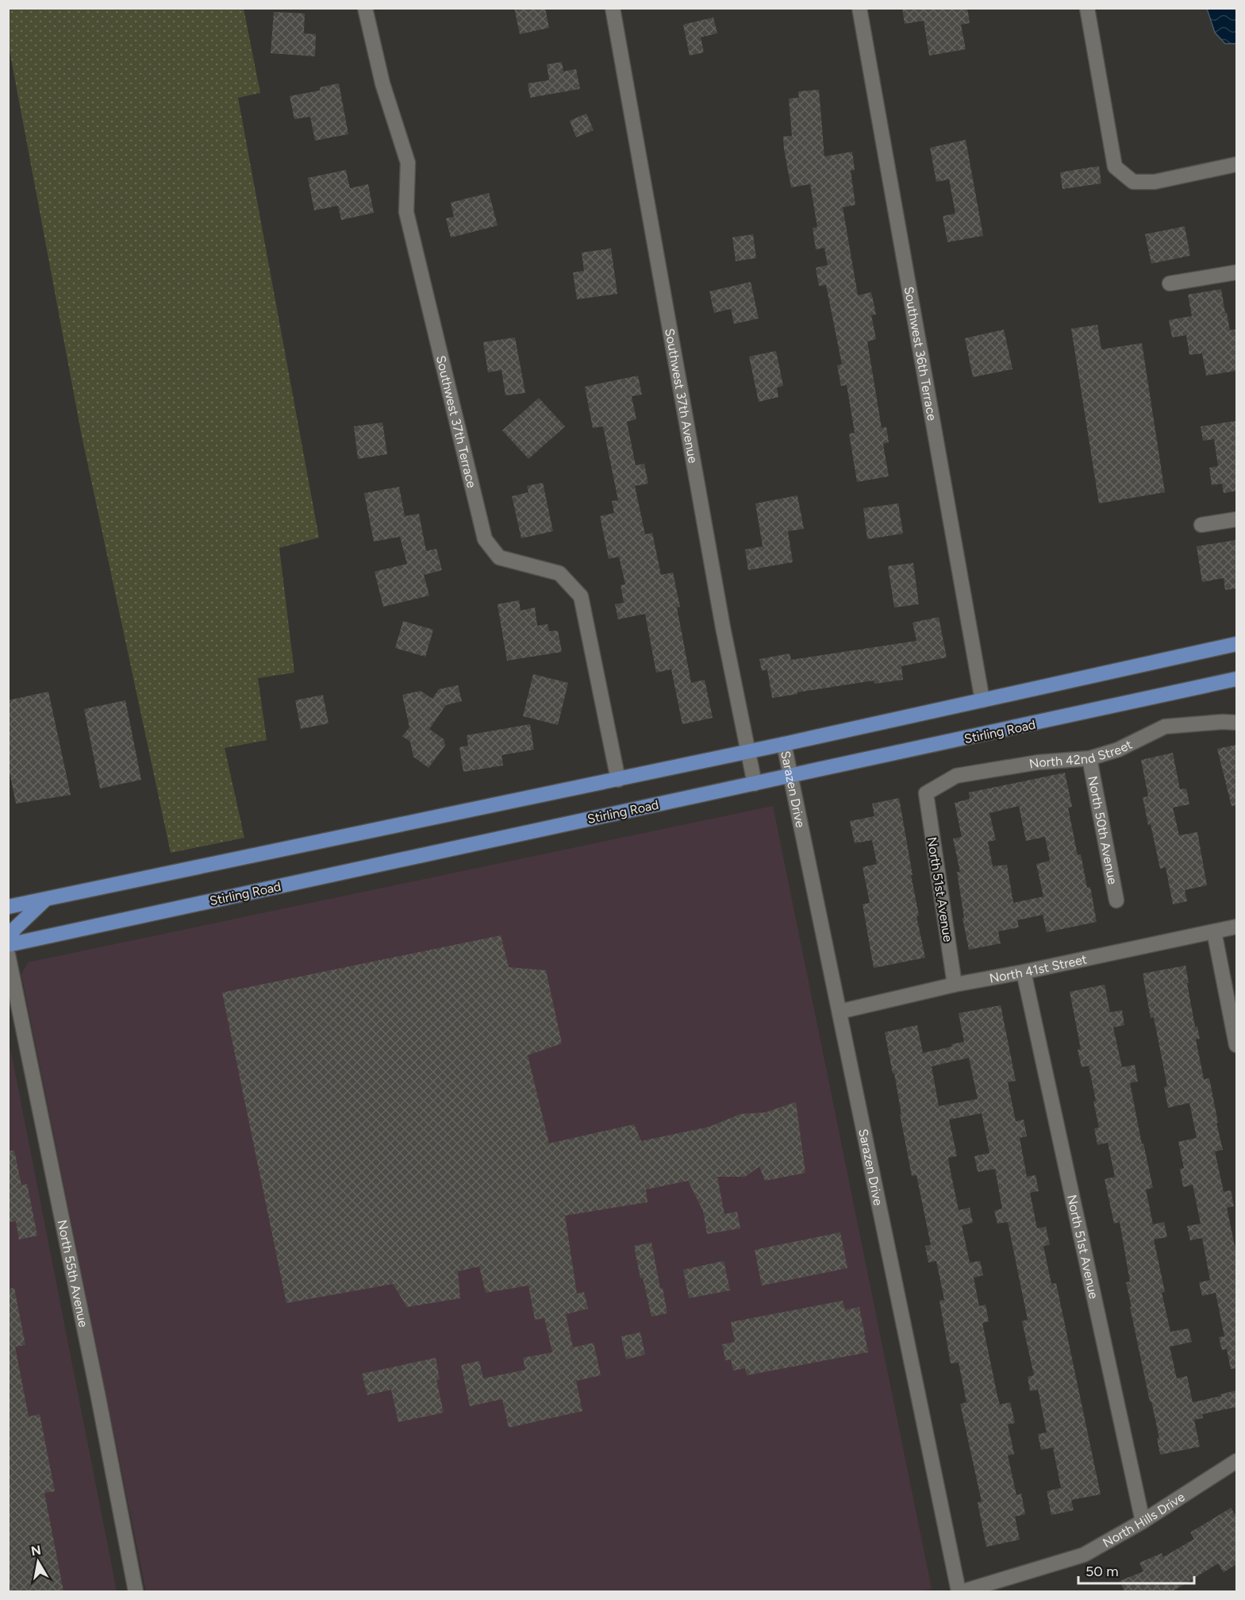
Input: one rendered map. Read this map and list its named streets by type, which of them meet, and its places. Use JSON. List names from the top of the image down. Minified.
{"streets":{"main road":["Stirling Road"],"street":["Southwest 36th Terrace","Southwest 37th Avenue","Southwest 37th Terrace","North 42nd Street","Sarazen Drive","North 50th Avenue","North 51st Avenue","North 41st Street","North 55th Avenue","North Hills Drive"]},"crossings":[["Southwest 37th Avenue","Stirling Road"],["Stirling Road","Sarazen Drive"],["North 42nd Street","North 50th Avenue"],["North 42nd Street","North 51st Avenue"],["Sarazen Drive","North 41st Street"],["North 51st Avenue","North 41st Street"],["North 51st Avenue","North Hills Drive"]],"scale_bar":"50 m","north":"top"}
